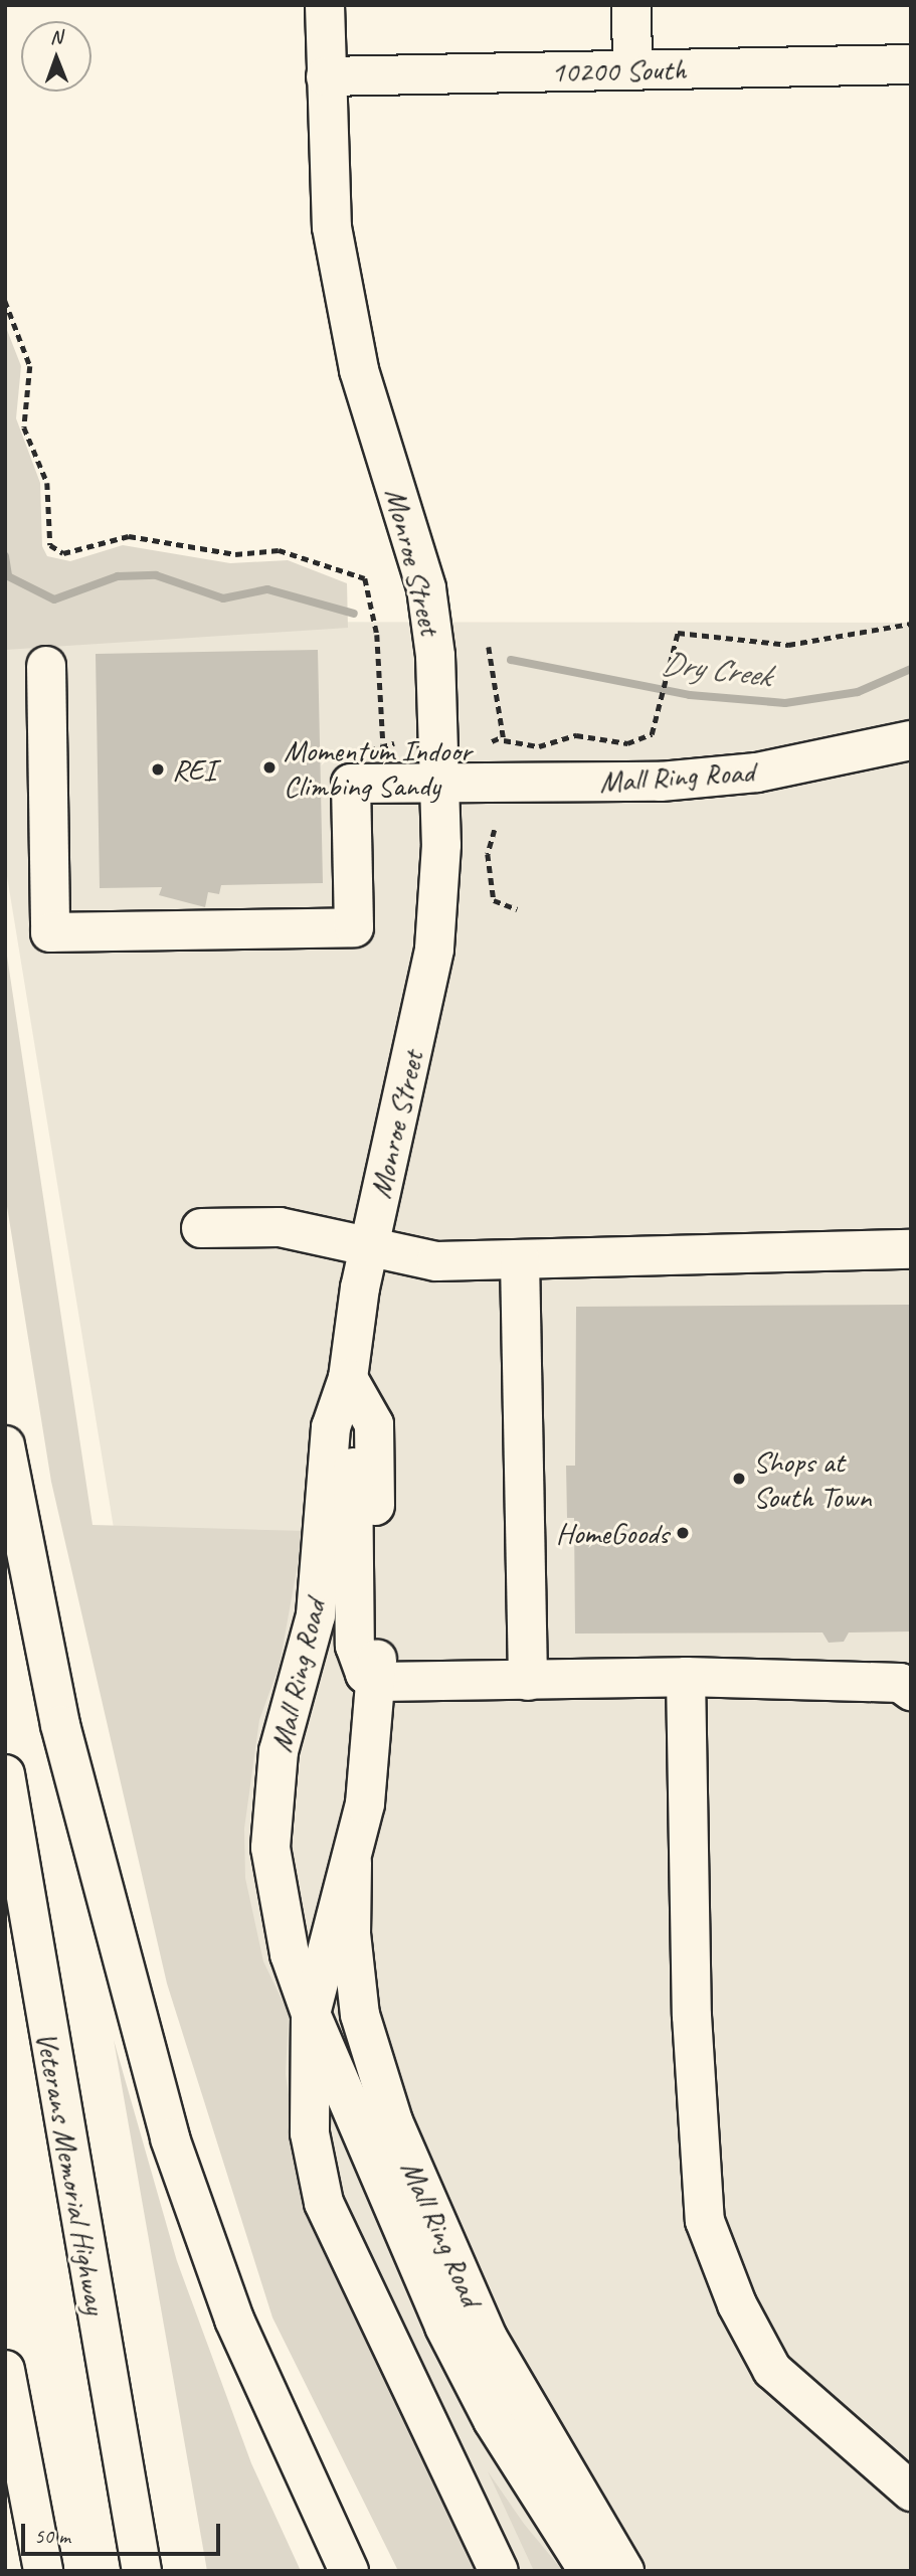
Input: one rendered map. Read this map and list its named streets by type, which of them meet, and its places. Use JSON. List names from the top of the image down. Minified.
{"streets":{"main road":["10200 South","Monroe Street","Mall Ring Road","Veterans Memorial Highway"]},"crossings":[["10200 South","Monroe Street"],["Monroe Street","Mall Ring Road"]],"water":["Dry Creek"],"places":["Momentum Indoor Climbing Sandy","REI","Shops at South Town","HomeGoods"],"scale_bar":"50 m","north":"top"}
